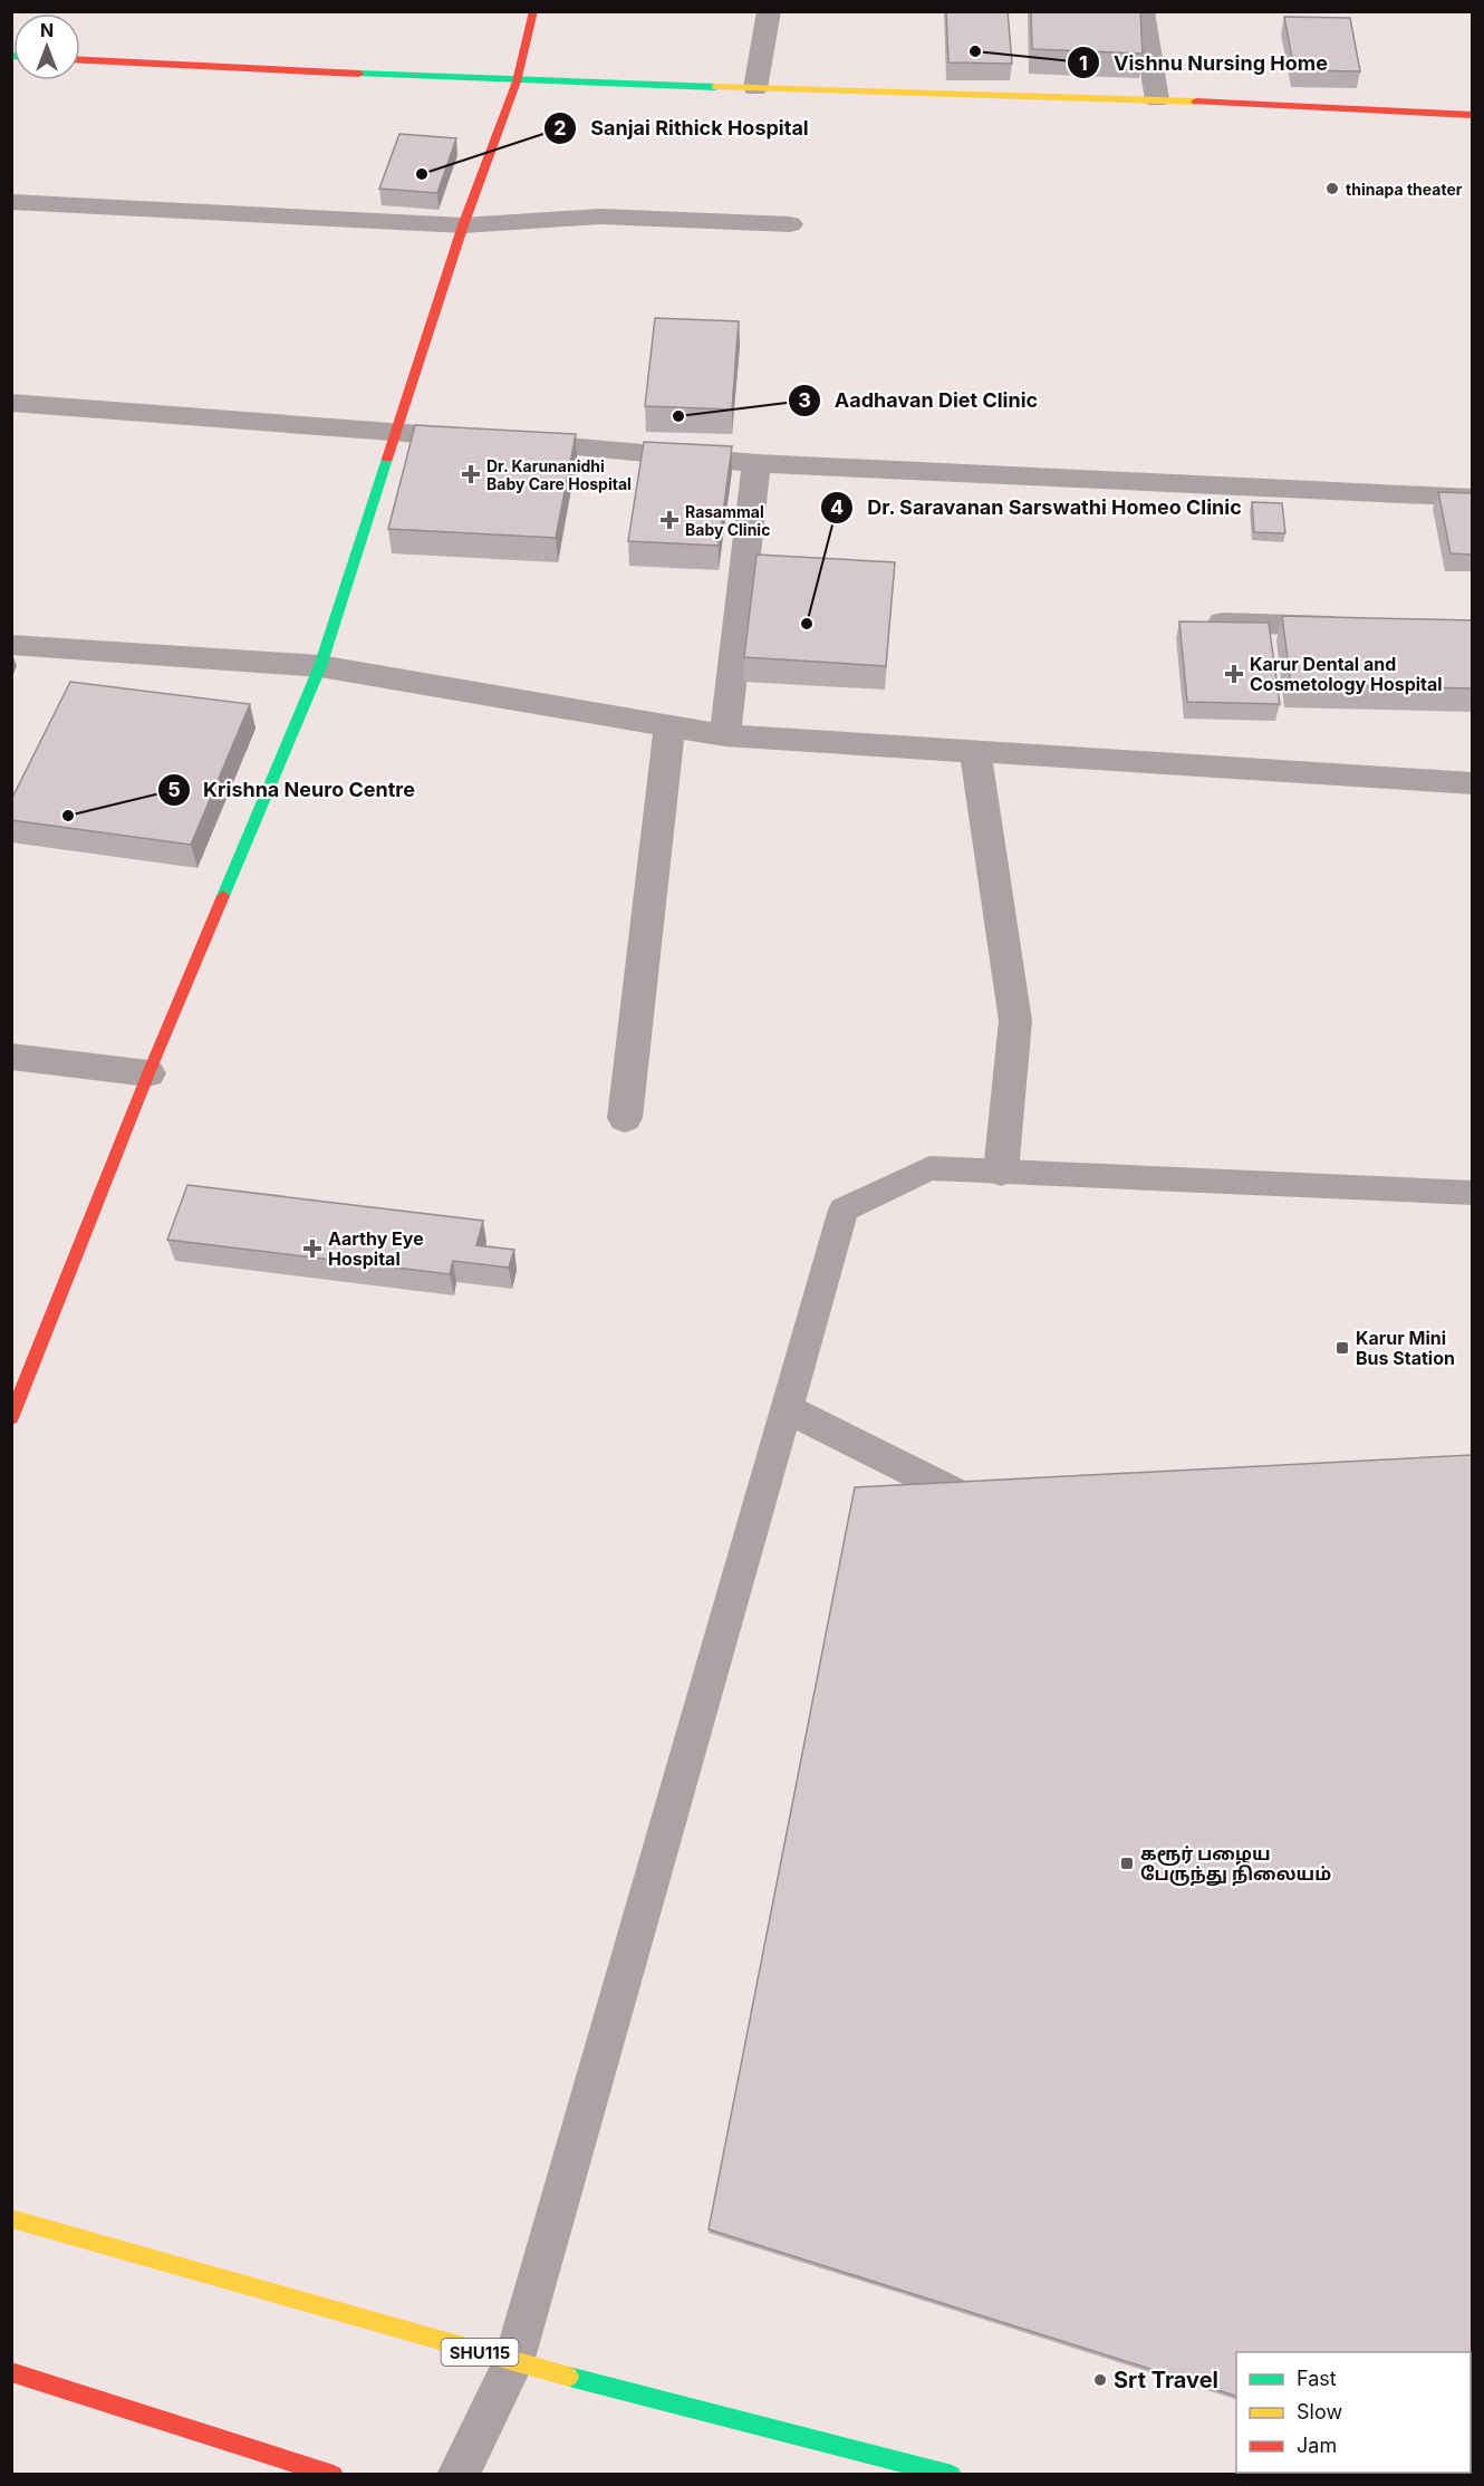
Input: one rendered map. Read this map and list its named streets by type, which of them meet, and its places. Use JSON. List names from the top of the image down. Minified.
{"streets":{"street":["SHU115"]},"places":{"other":["Vishnu Nursing Home","Sanjai Rithick Hospital","thinapa theater","Aadhavan Diet Clinic","Dr. Saravanan Sarswathi Homeo Clinic","Krishna Neuro Centre","Srt Travel"],"health":["Dr. Karunanidhi Baby Care Hospital","Rasammal Baby Clinic","Karur Dental and Cosmetology Hospital","Aarthy Eye Hospital"],"transit":["Karur Mini Bus Station","கரூர் பழைய பேருந்து நிலையம்"]},"legend":["Fast","Slow","Jam"],"north":"top"}
